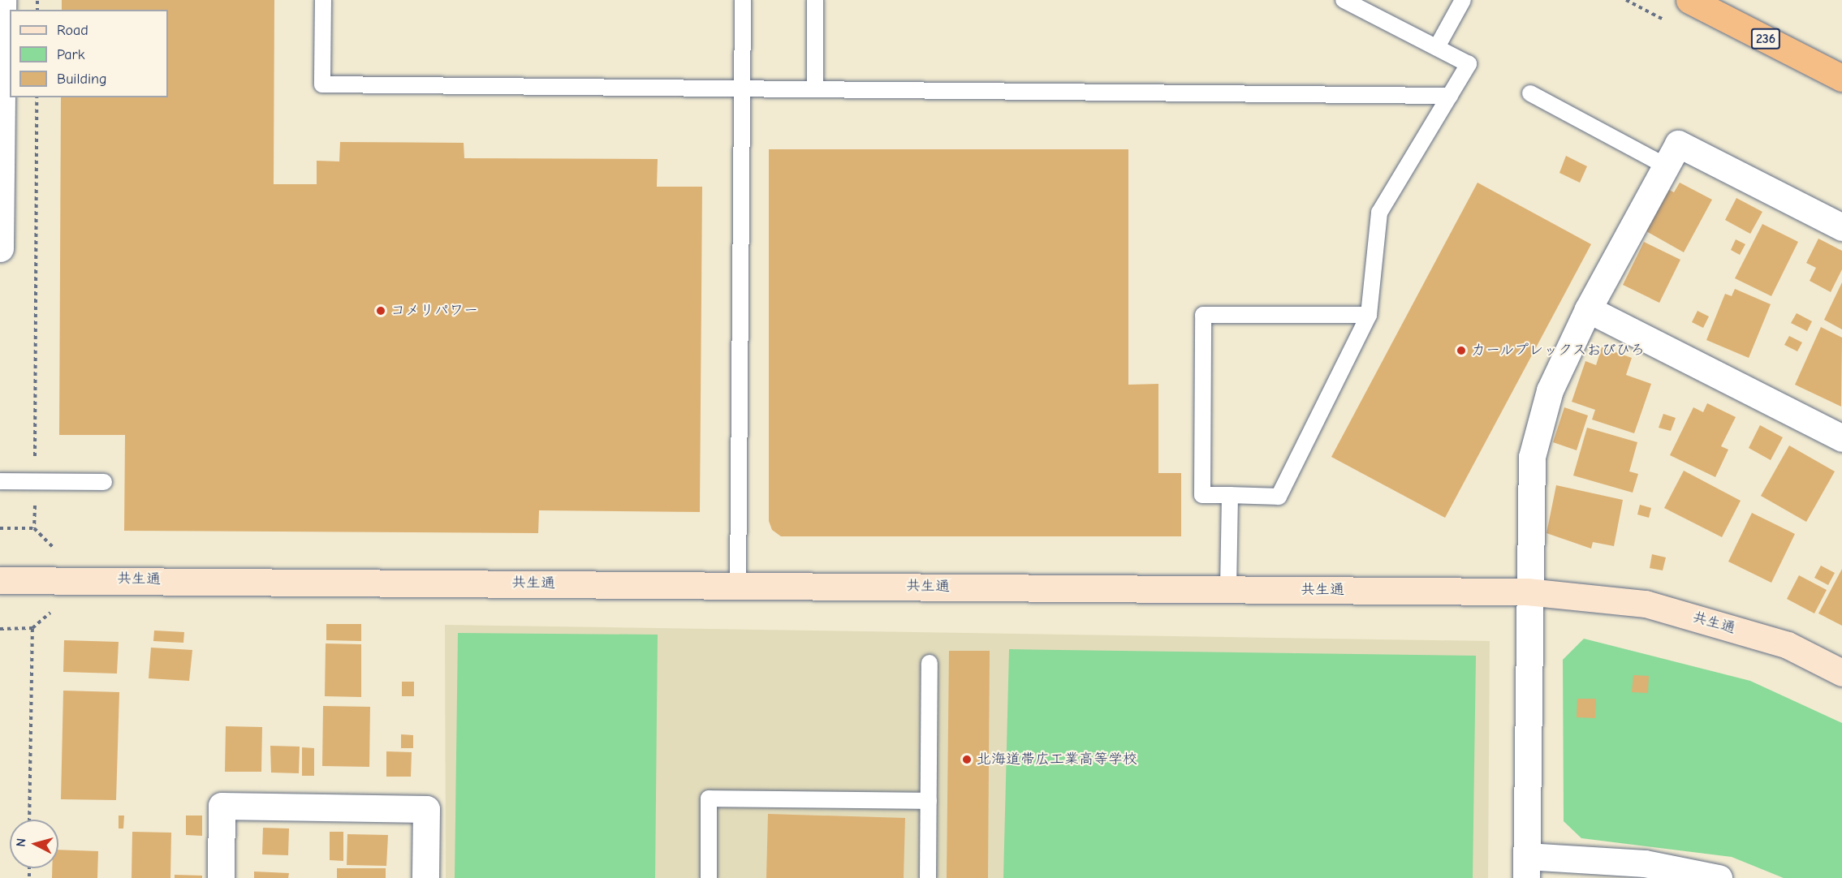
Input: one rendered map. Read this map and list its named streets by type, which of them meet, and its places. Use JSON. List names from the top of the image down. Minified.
{"streets":{"highway":["236"],"street":["共生通"]},"places":["コメリパワー","カールプレックスおびひろ","北海道帯広工業高等学校"],"legend":["Road","Park","Building"],"north":"left"}
